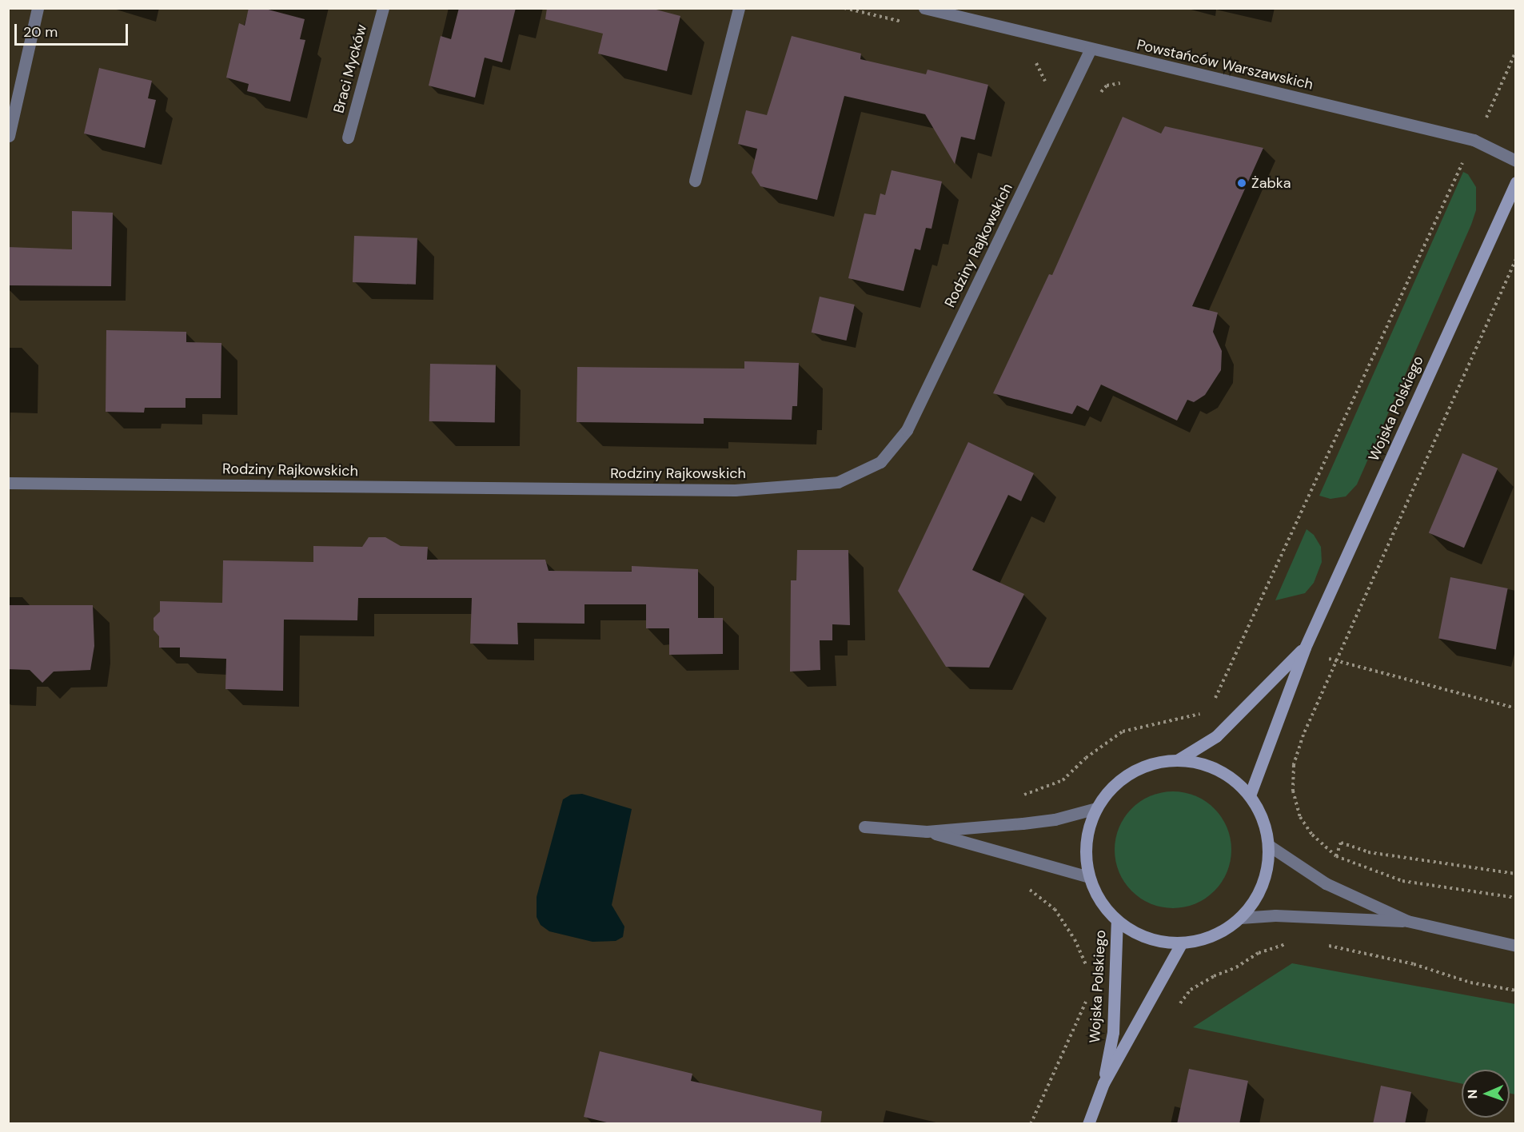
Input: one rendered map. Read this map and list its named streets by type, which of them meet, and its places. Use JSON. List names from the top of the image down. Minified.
{"streets":{"main road":["Wojska Polskiego"],"street":["Powstańców Warszawskich","Braci Mycków","Rodziny Rajkowskich"]},"crossings":[["Powstańców Warszawskich","Rodziny Rajkowskich"]],"places":["Żabka"],"scale_bar":"20 m","north":"left"}
